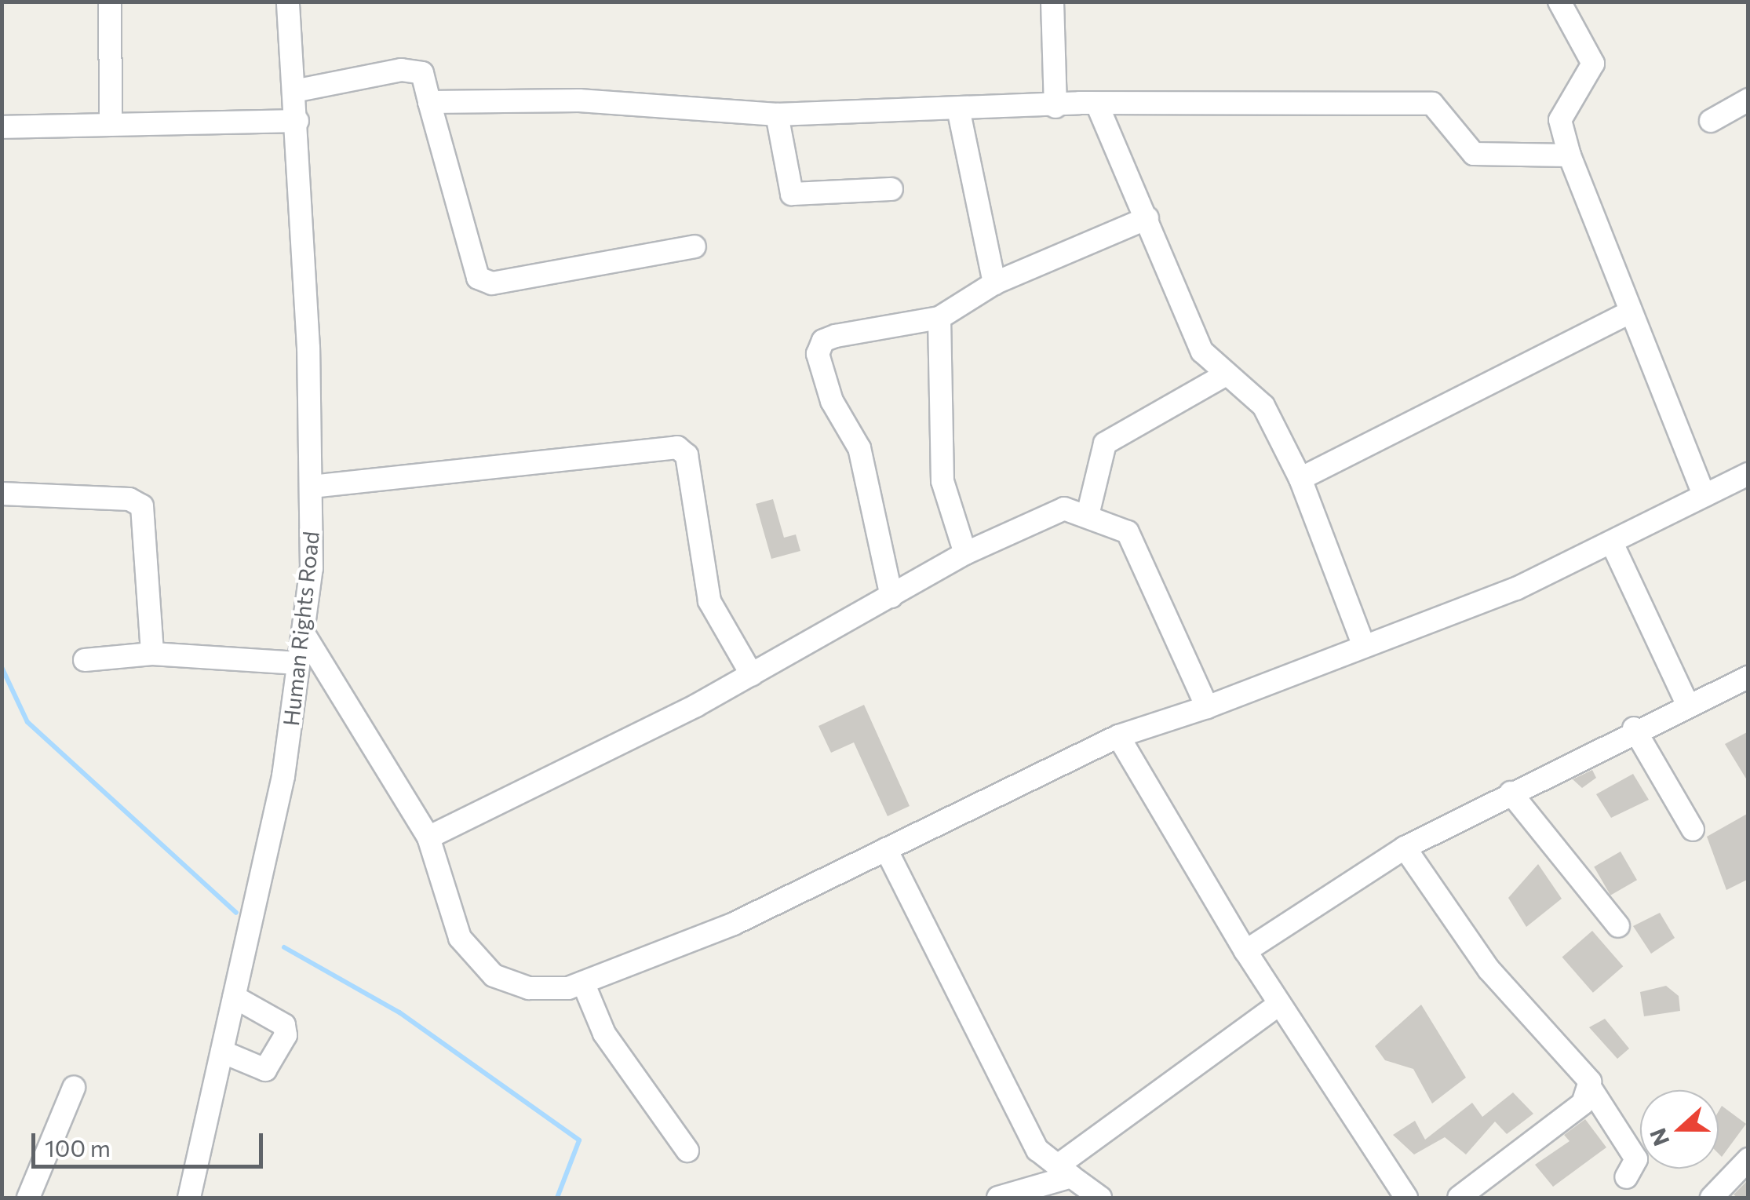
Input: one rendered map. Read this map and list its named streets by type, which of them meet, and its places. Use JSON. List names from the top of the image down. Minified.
{"streets":{"street":["Human Rights Road"]},"scale_bar":"100 m","north":"left"}
